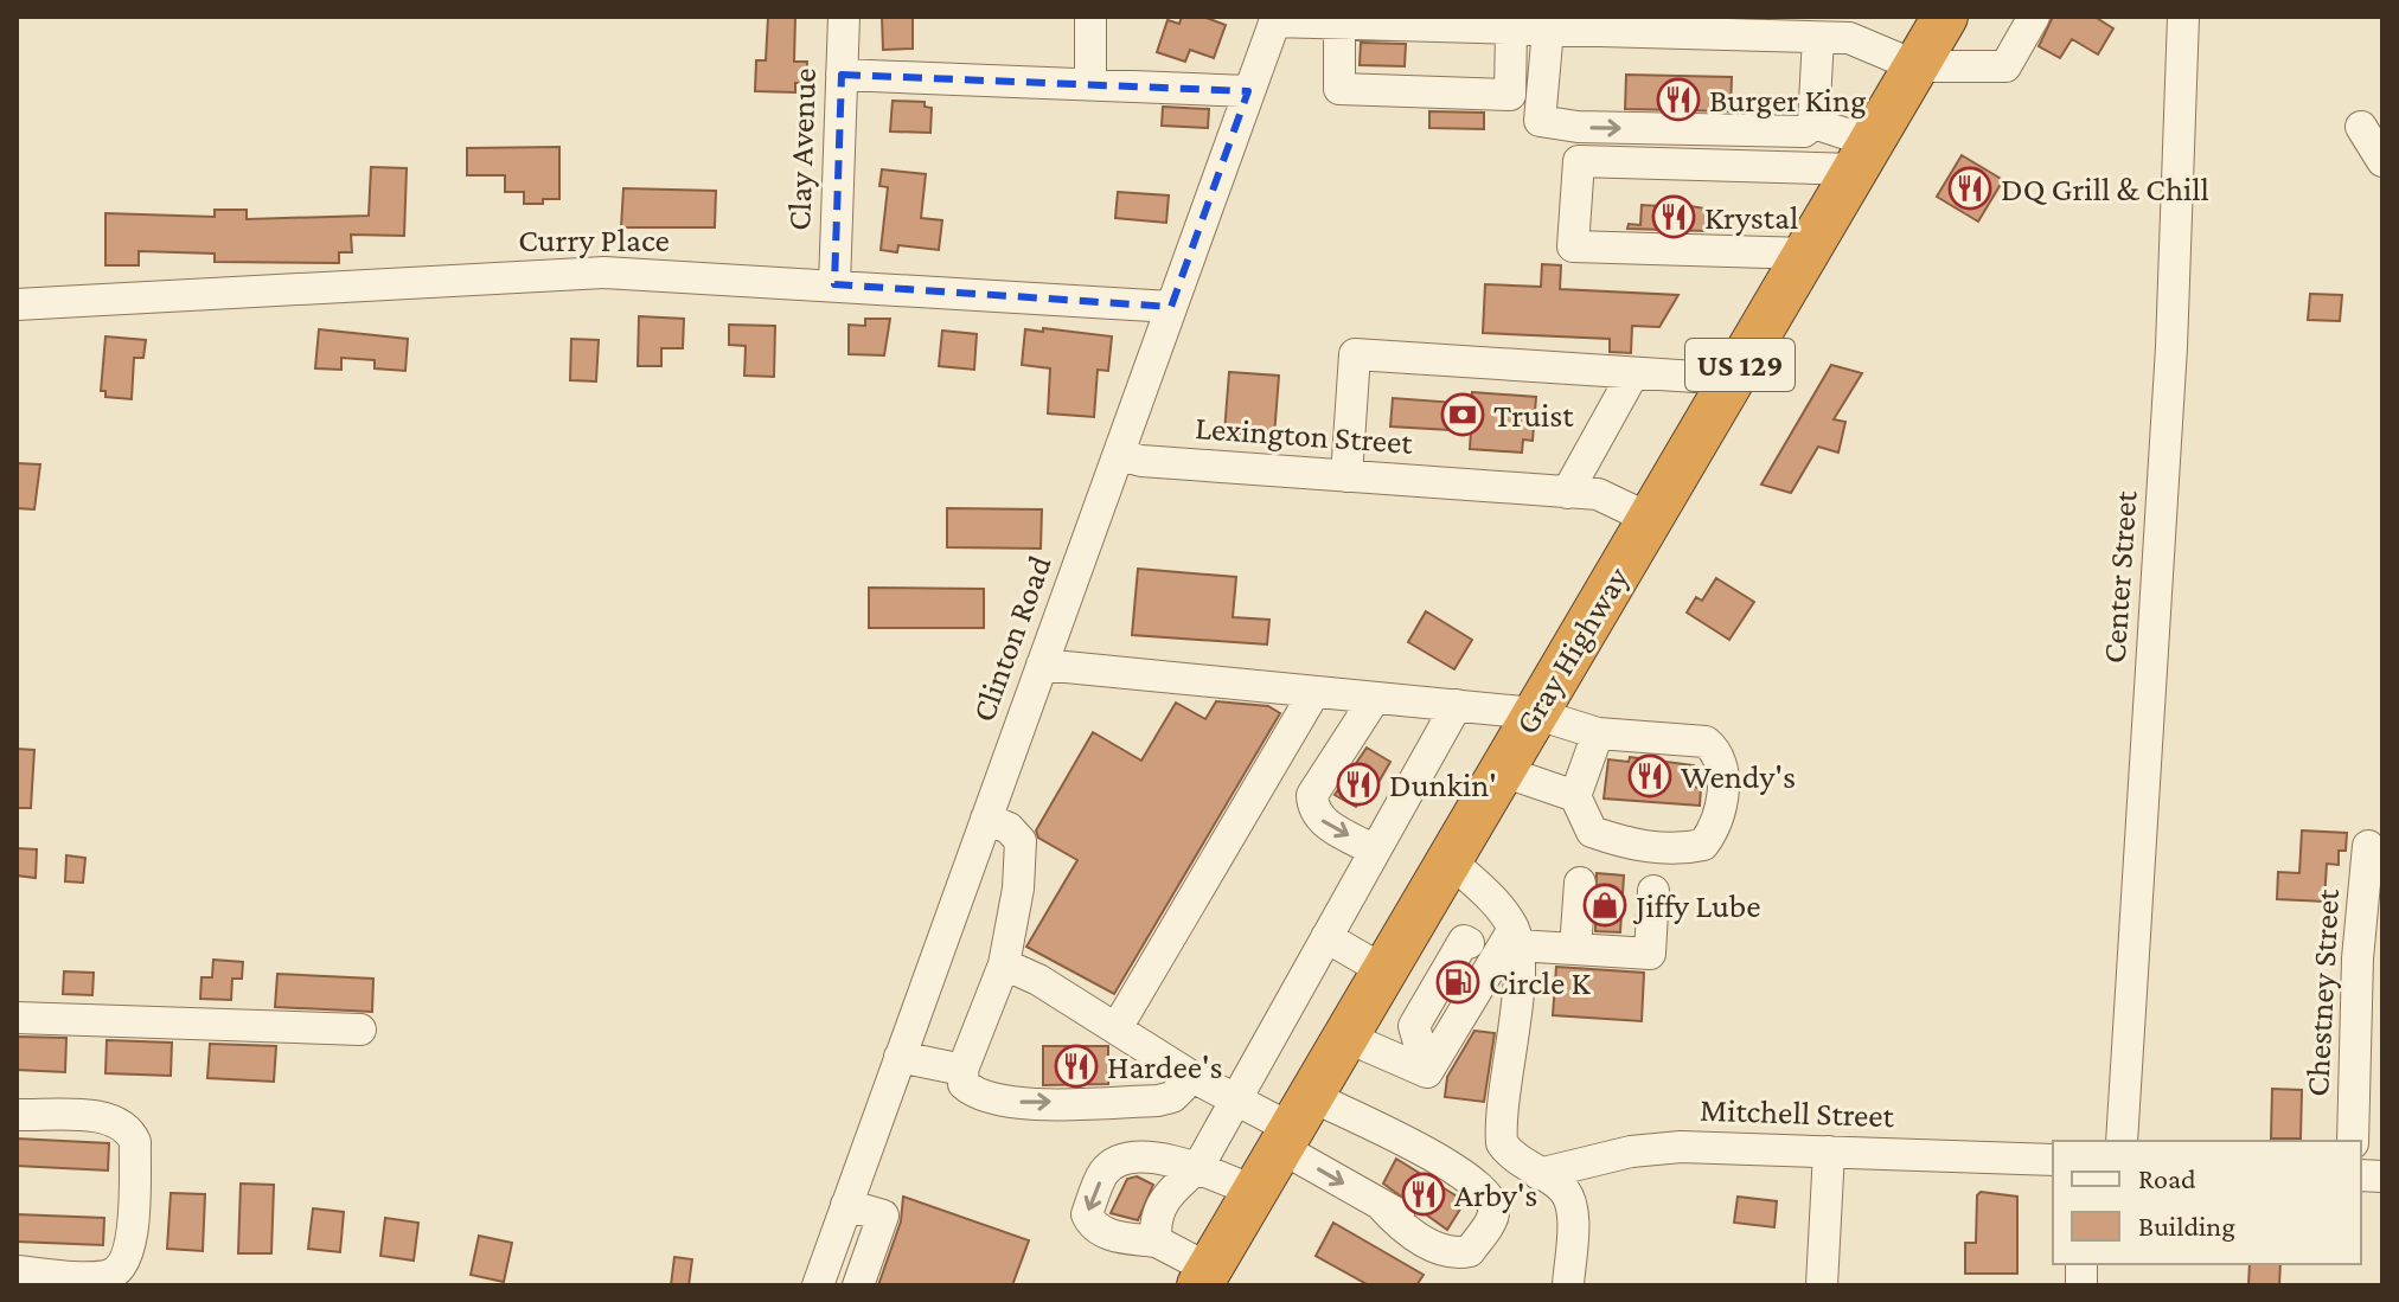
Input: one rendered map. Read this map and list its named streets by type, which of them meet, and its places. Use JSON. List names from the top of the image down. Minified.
{"streets":{"highway":["US 129","Gray Highway"],"street":["Clay Avenue","Curry Place","Lexington Street","Center Street","Clinton Road","Chestney Street","Mitchell Street"]},"crossings":[["Clay Avenue","Curry Place"],["Curry Place","Clinton Road"],["Lexington Street","Clinton Road"],["Lexington Street","Gray Highway"]],"places":{"restaurant":["Burger King","DQ Grill & Chill","Krystal","Wendy's","Dunkin'","Hardee's","Arby's"],"bank":["Truist"],"shop":["Jiffy Lube"],"fuel station":["Circle K"]},"legend":["Road","Building"]}
